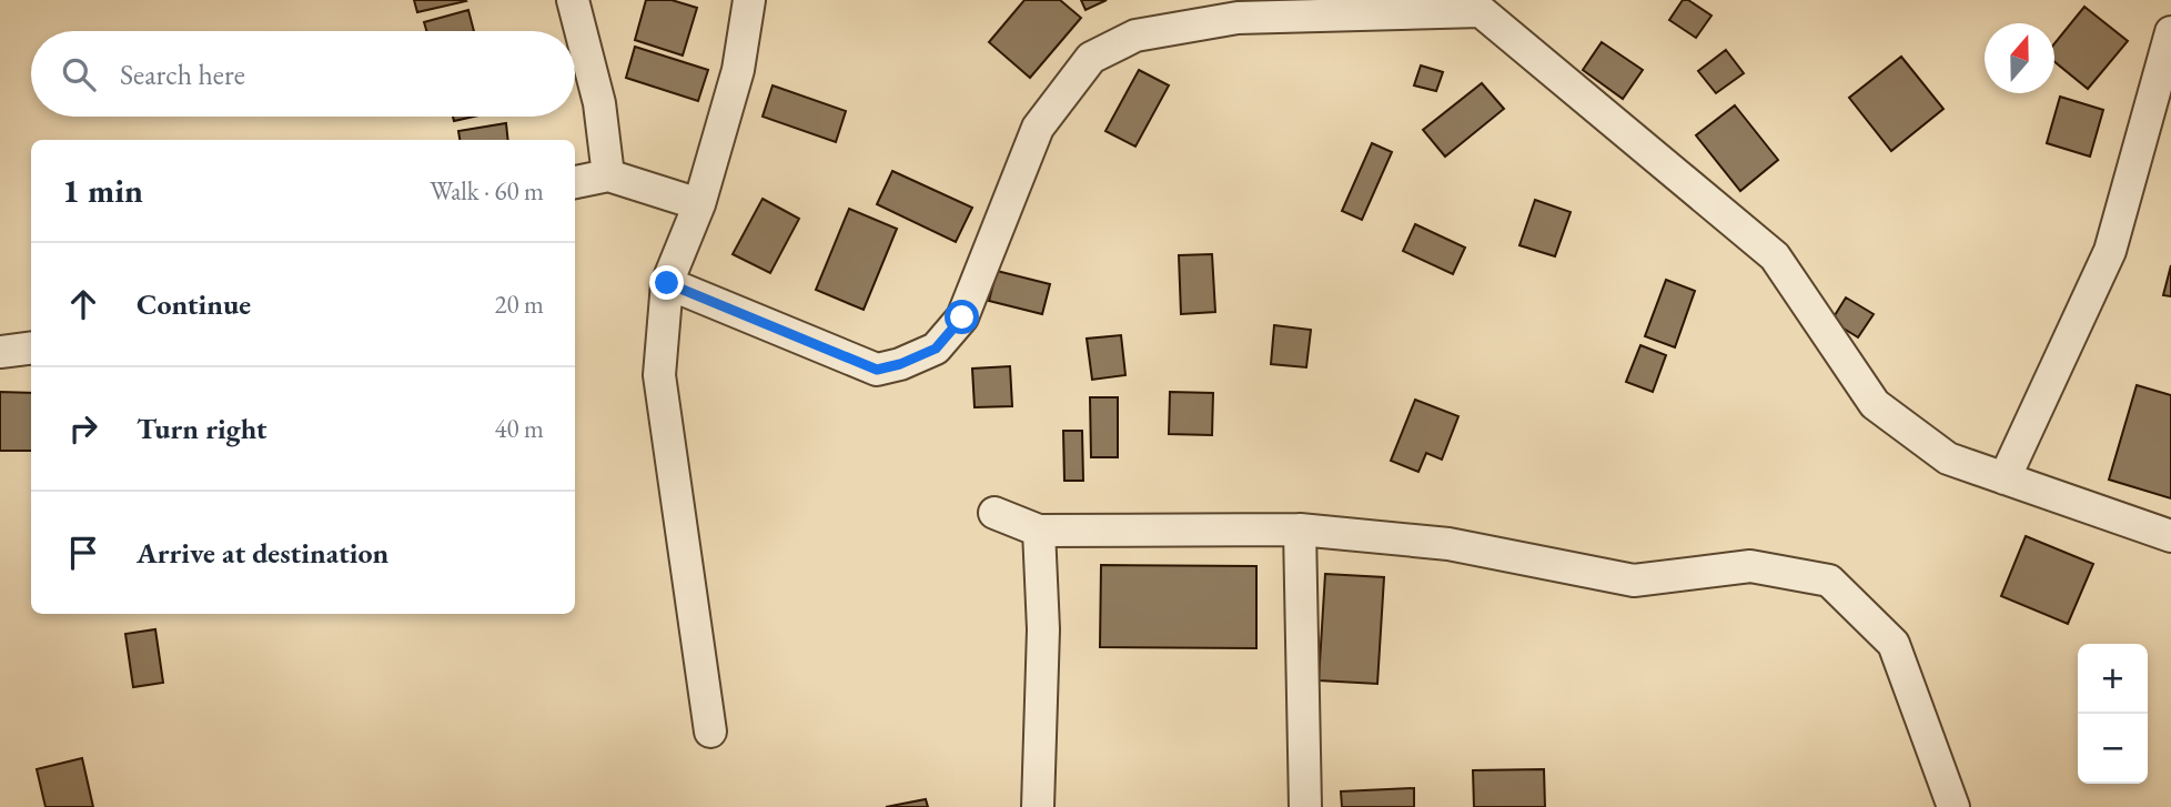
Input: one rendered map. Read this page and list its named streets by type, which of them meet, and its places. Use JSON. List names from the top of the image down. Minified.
{"north":"top","page":{"search":"Search here","heading":["1 min","Walk · 60 m"],"list":[["Continue","20 m"],["Turn right","40 m"],"Arrive at destination"],"map_buttons":["+","−"]}}
